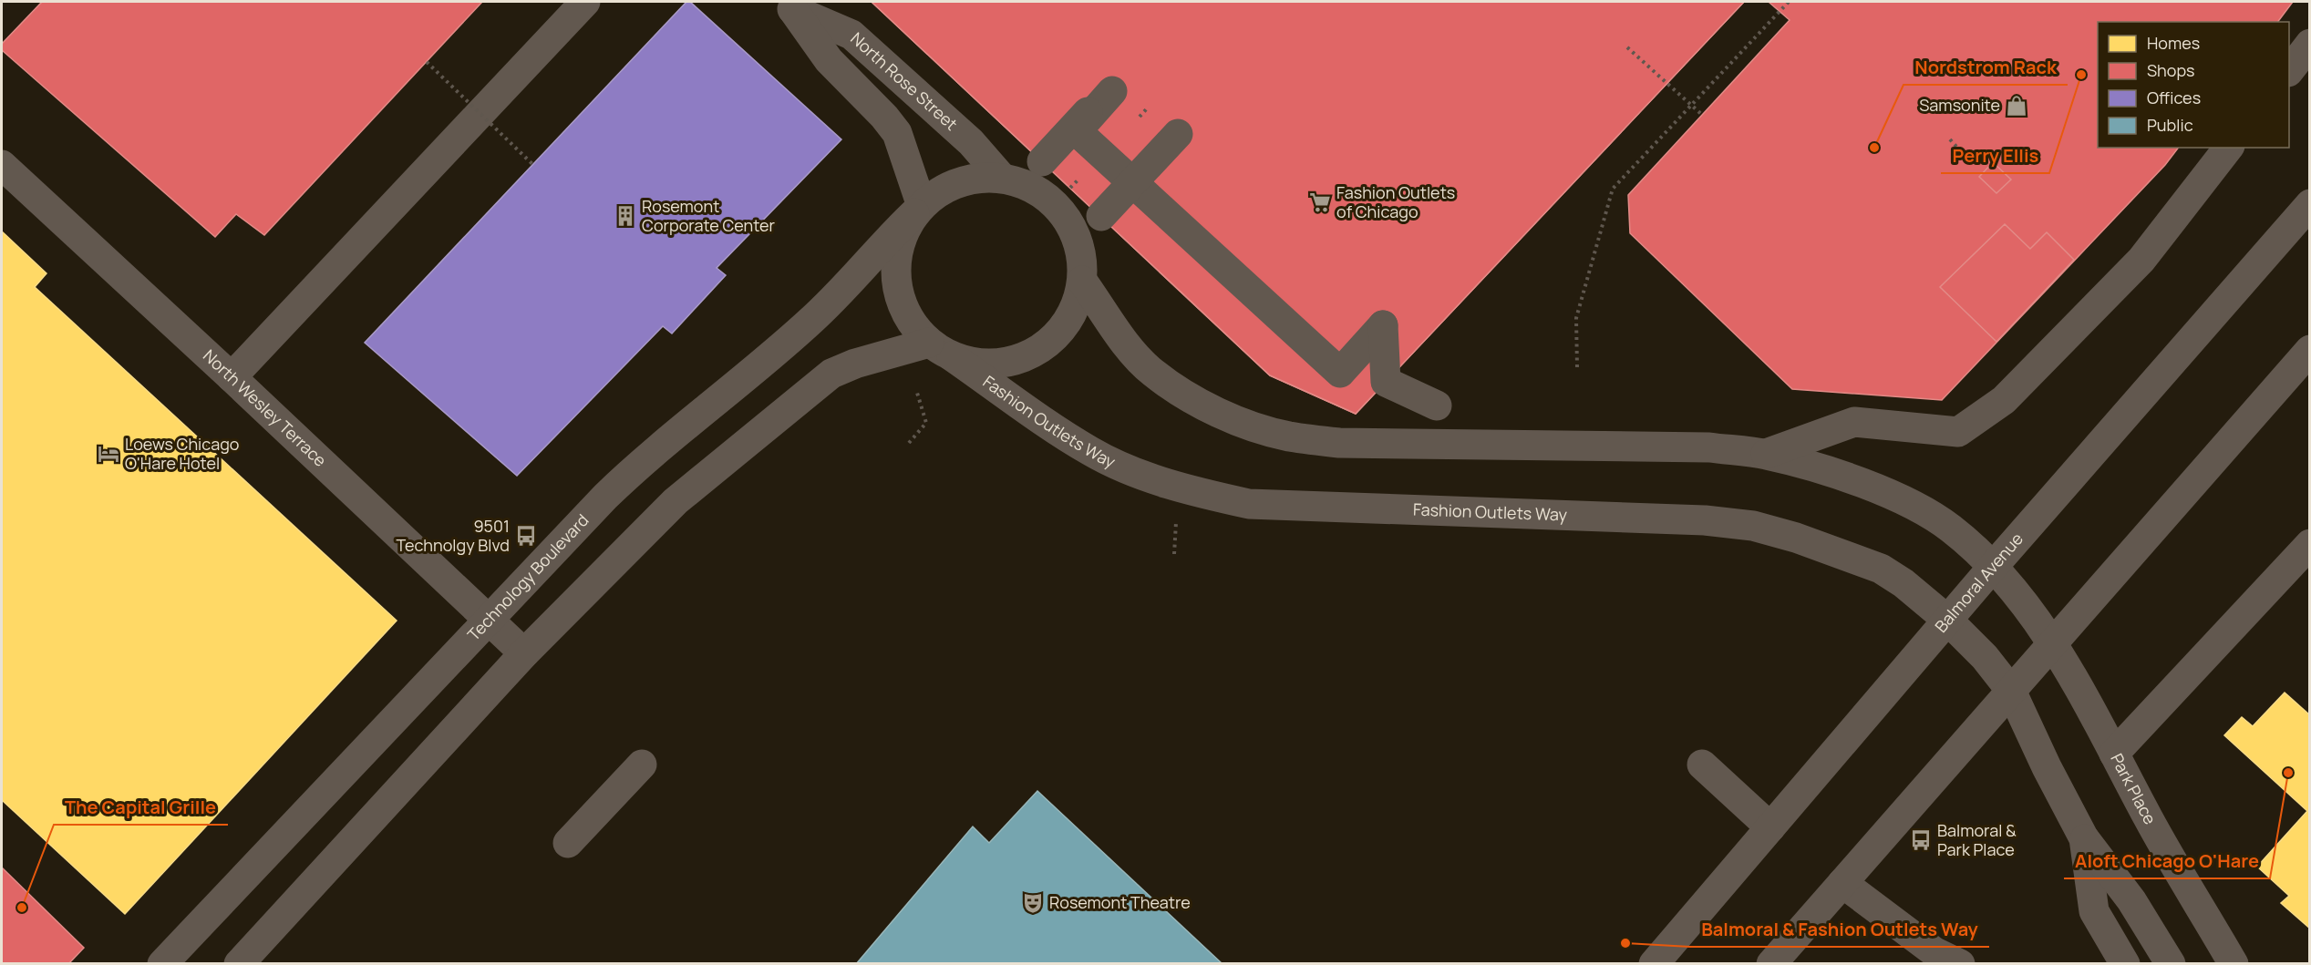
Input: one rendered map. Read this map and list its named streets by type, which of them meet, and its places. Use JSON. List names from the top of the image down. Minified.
{"streets":{"street":["North Rose Street","North Wesley Terrace","Fashion Outlets Way","Technology Boulevard","Balmoral Avenue","Park Place"]},"crossings":[["North Rose Street","Fashion Outlets Way"],["North Rose Street","Technology Boulevard"],["North Wesley Terrace","Technology Boulevard"],["Fashion Outlets Way","Technology Boulevard"],["Fashion Outlets Way","Balmoral Avenue"]],"places":{"other":["Perry Ellis","Nordstrom Rack","Aloft Chicago O'Hare","The Capital Grille","Balmoral & Fashion Outlets Way"],"shop":["Samsonite"],"supermarket":["Fashion Outlets of Chicago"],"building":["Rosemont Corporate Center"],"hotel":["Loews Chicago O'Hare Hotel"],"bus stop":["9501 Technolgy Blvd","Balmoral & Park Place"],"theatre":["Rosemont Theatre"]},"legend":["Homes","Shops","Offices","Public"]}
